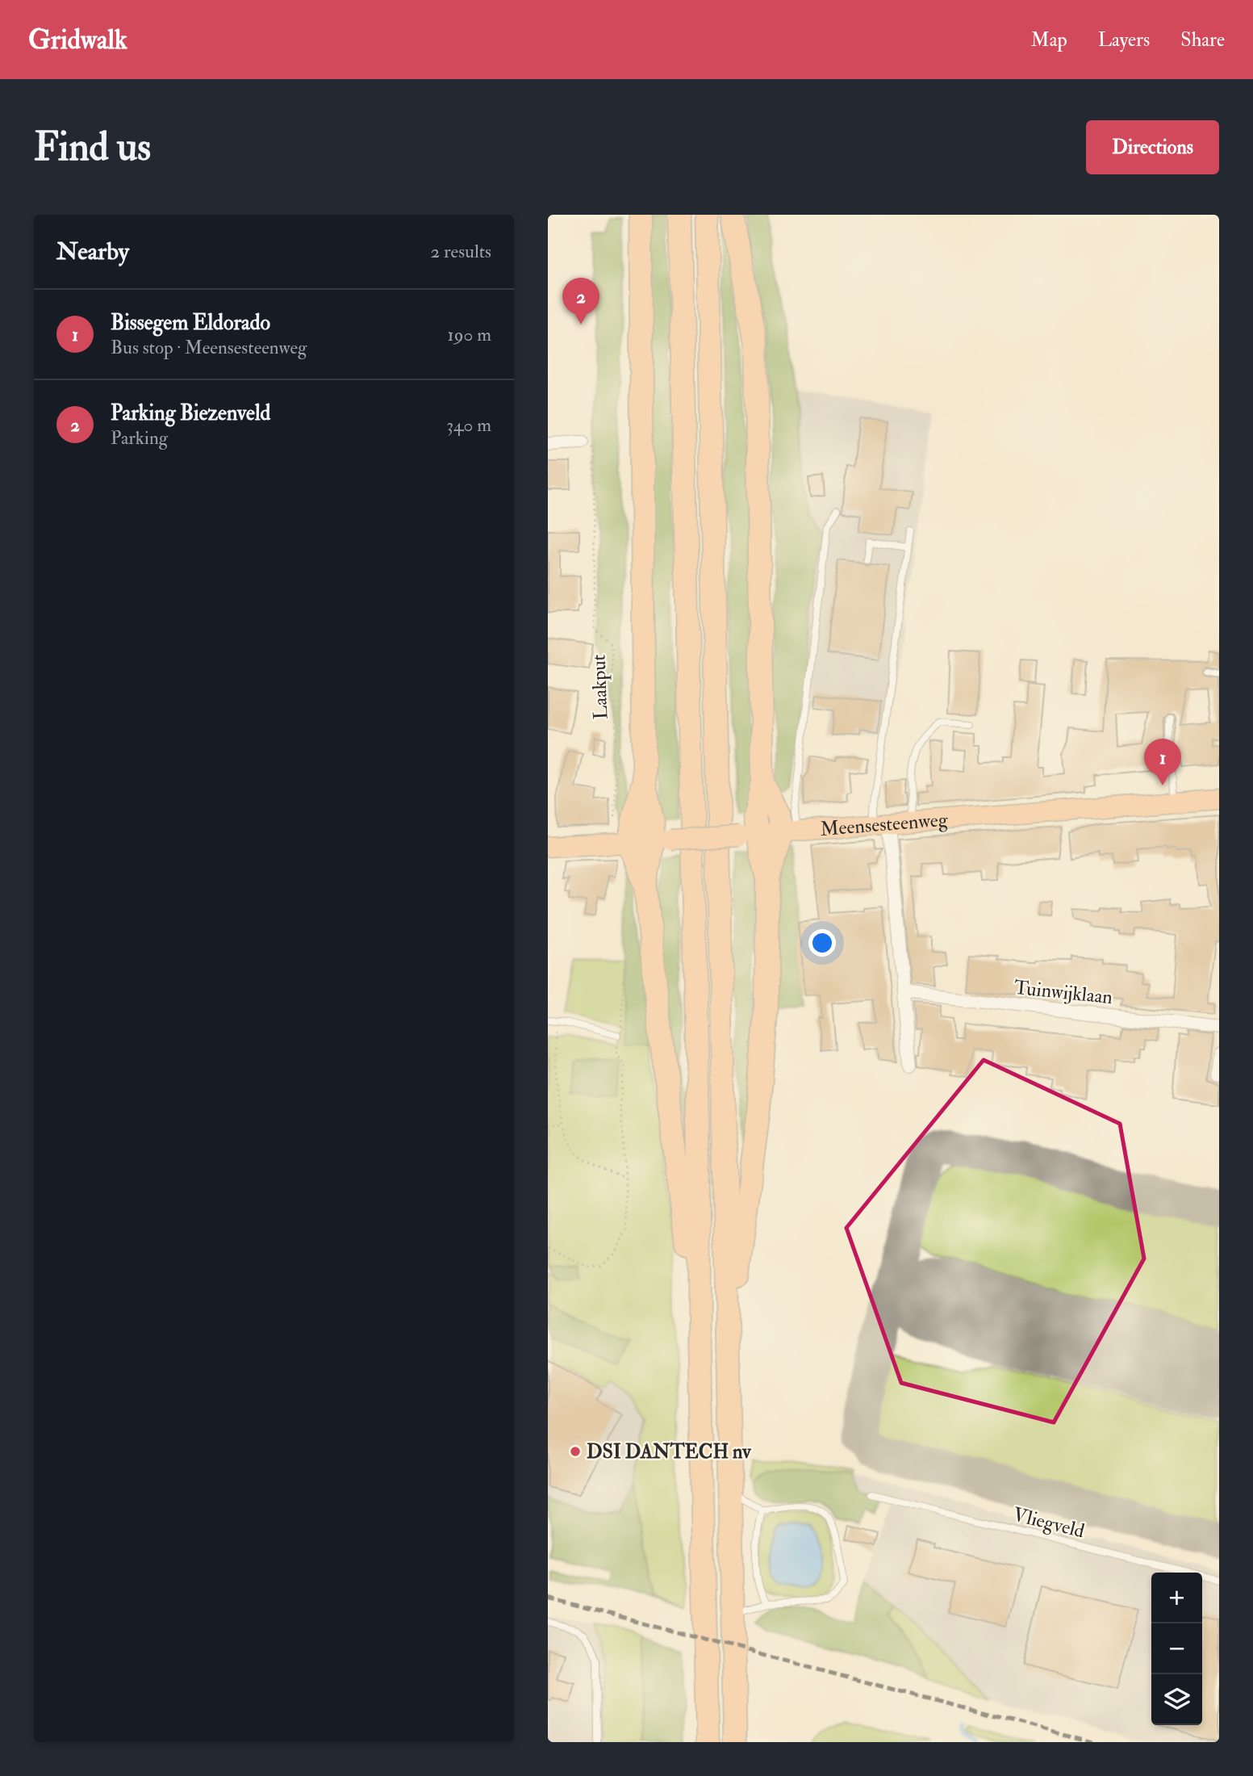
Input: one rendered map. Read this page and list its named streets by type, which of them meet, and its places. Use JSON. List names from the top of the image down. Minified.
{"streets":{"main road":["Meensesteenweg"],"street":["Tuinwijklaan"],"lane":["Vliegveld"],"path":["Laakput"]},"crossings":[["Laakput","Meensesteenweg"]],"places":["DSI DANTECH nv"],"page":{"header":"Gridwalk","nav":["Map","Layers","Share"],"buttons":"Directions","title":"Find us","heading":["Nearby","2 results"],"pins":["2","1"],"list":[{"mark":"1","name":"Bissegem Eldorado","note":"Bus stop · Meensesteenweg","value":"190 m"},{"mark":"2","name":"Parking Biezenveld","note":"Parking","value":"340 m"}],"map_buttons":["+","−"]}}
